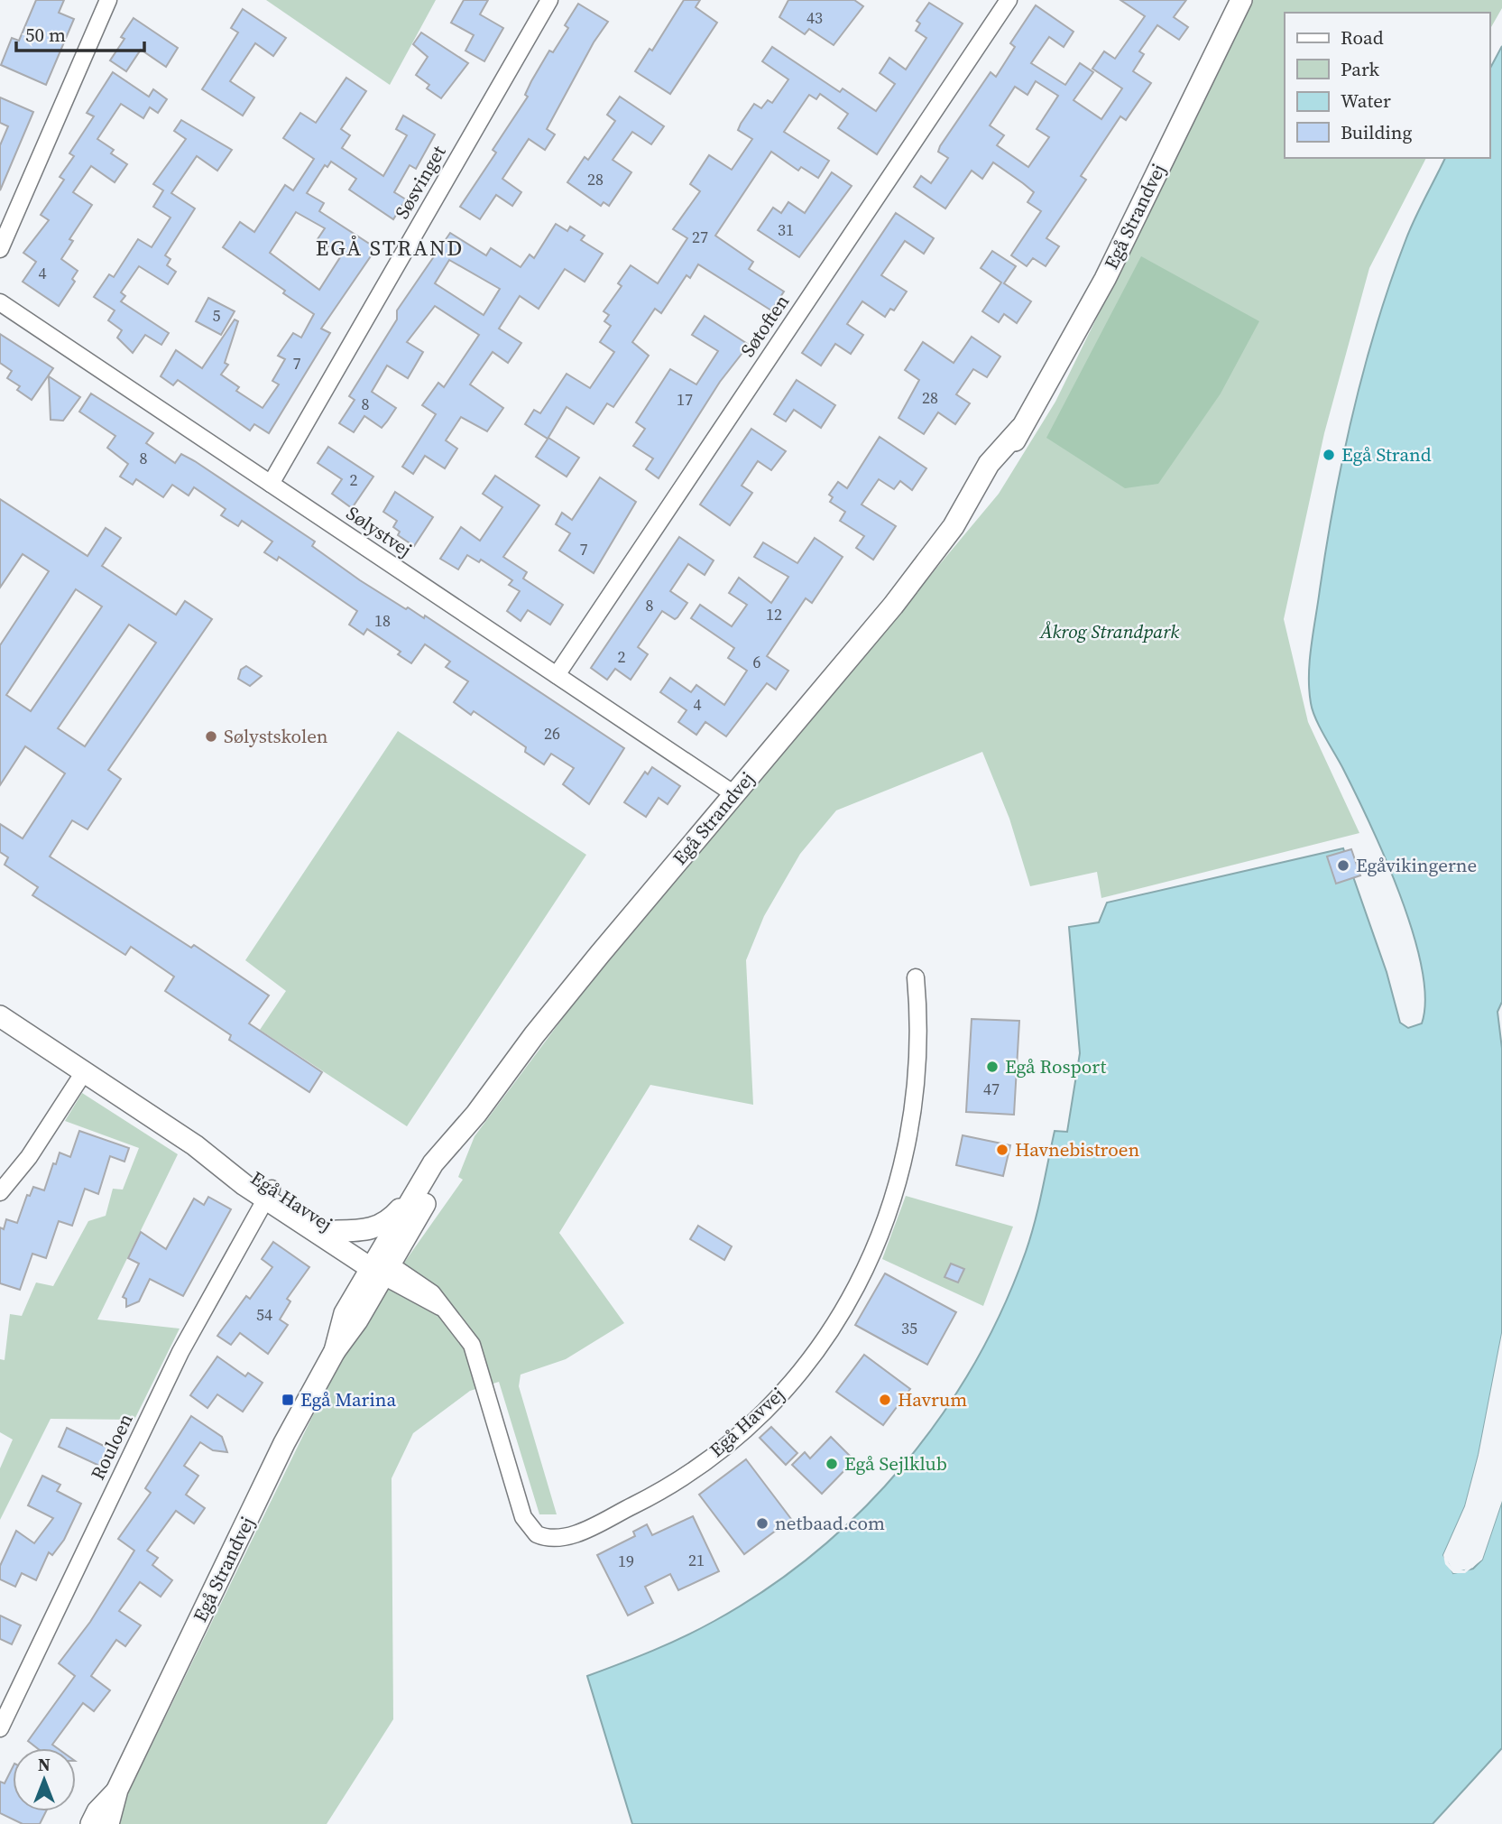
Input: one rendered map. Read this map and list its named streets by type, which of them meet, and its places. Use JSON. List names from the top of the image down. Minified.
{"streets":{"street":["Søsvinget","Egå Strandvej","Søtoften","Sølystvej","Egå Havvej","Rouloen"]},"crossings":[["Søsvinget","Sølystvej"],["Egå Strandvej","Sølystvej"],["Egå Strandvej","Egå Havvej"],["Søtoften","Sølystvej"],["Egå Havvej","Rouloen"]],"districts":["EGÅ STRAND"],"parks":["Åkrog Strandpark"],"places":{"other":["Egå Strand","Sølystskolen","Egåvikingerne","Egå Rosport","Havnebistroen","Havrum","Egå Sejlklub","netbaad.com"],"transit":["Egå Marina"]},"house_numbers":["43","28","31","27","4","5","7","28","17","8","8","2","7","8","12","18","2","6","4","26","47","54","35","21","19"],"legend":["Road","Park","Water","Building"],"scale_bar":"50 m","north":"top"}
